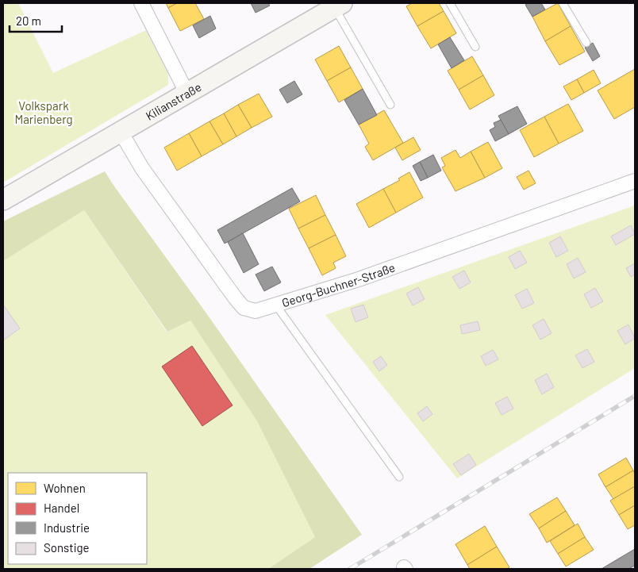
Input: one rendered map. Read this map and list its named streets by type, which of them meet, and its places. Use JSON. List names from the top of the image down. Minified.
{"streets":{"main road":["Kilianstraße"],"street":["Georg-Buchner-Straße"]},"crossings":[["Kilianstraße","Georg-Buchner-Straße"]],"parks":["Volkspark Marienberg"],"legend":["Wohnen","Handel","Industrie","Sonstige"],"scale_bar":"20 m"}
